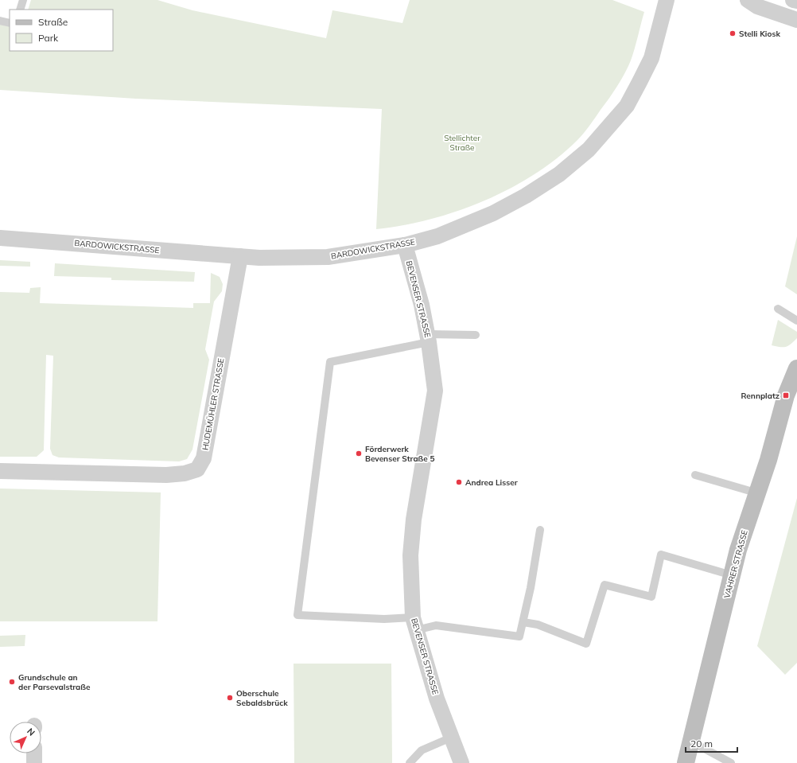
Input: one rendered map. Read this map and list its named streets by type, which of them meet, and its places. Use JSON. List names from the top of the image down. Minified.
{"streets":{"main road":["VAHRER STRASSE"],"street":["BARDOWICKSTRASSE","BEVENSER STRASSE","HUDEMÜHLER STRASSE"]},"crossings":[["BARDOWICKSTRASSE","BEVENSER STRASSE"],["BARDOWICKSTRASSE","HUDEMÜHLER STRASSE"]],"parks":["Stellichter Straße"],"places":{"other":["Stelli Kiosk","Förderwerk Bevenser Straße 5","Andrea Lisser","Grundschule an der Parsevalstraße","Oberschule Sebaldsbrück"],"transit":["Rennplatz"]},"legend":["Straße","Park"],"scale_bar":"20 m","north":"top right"}
